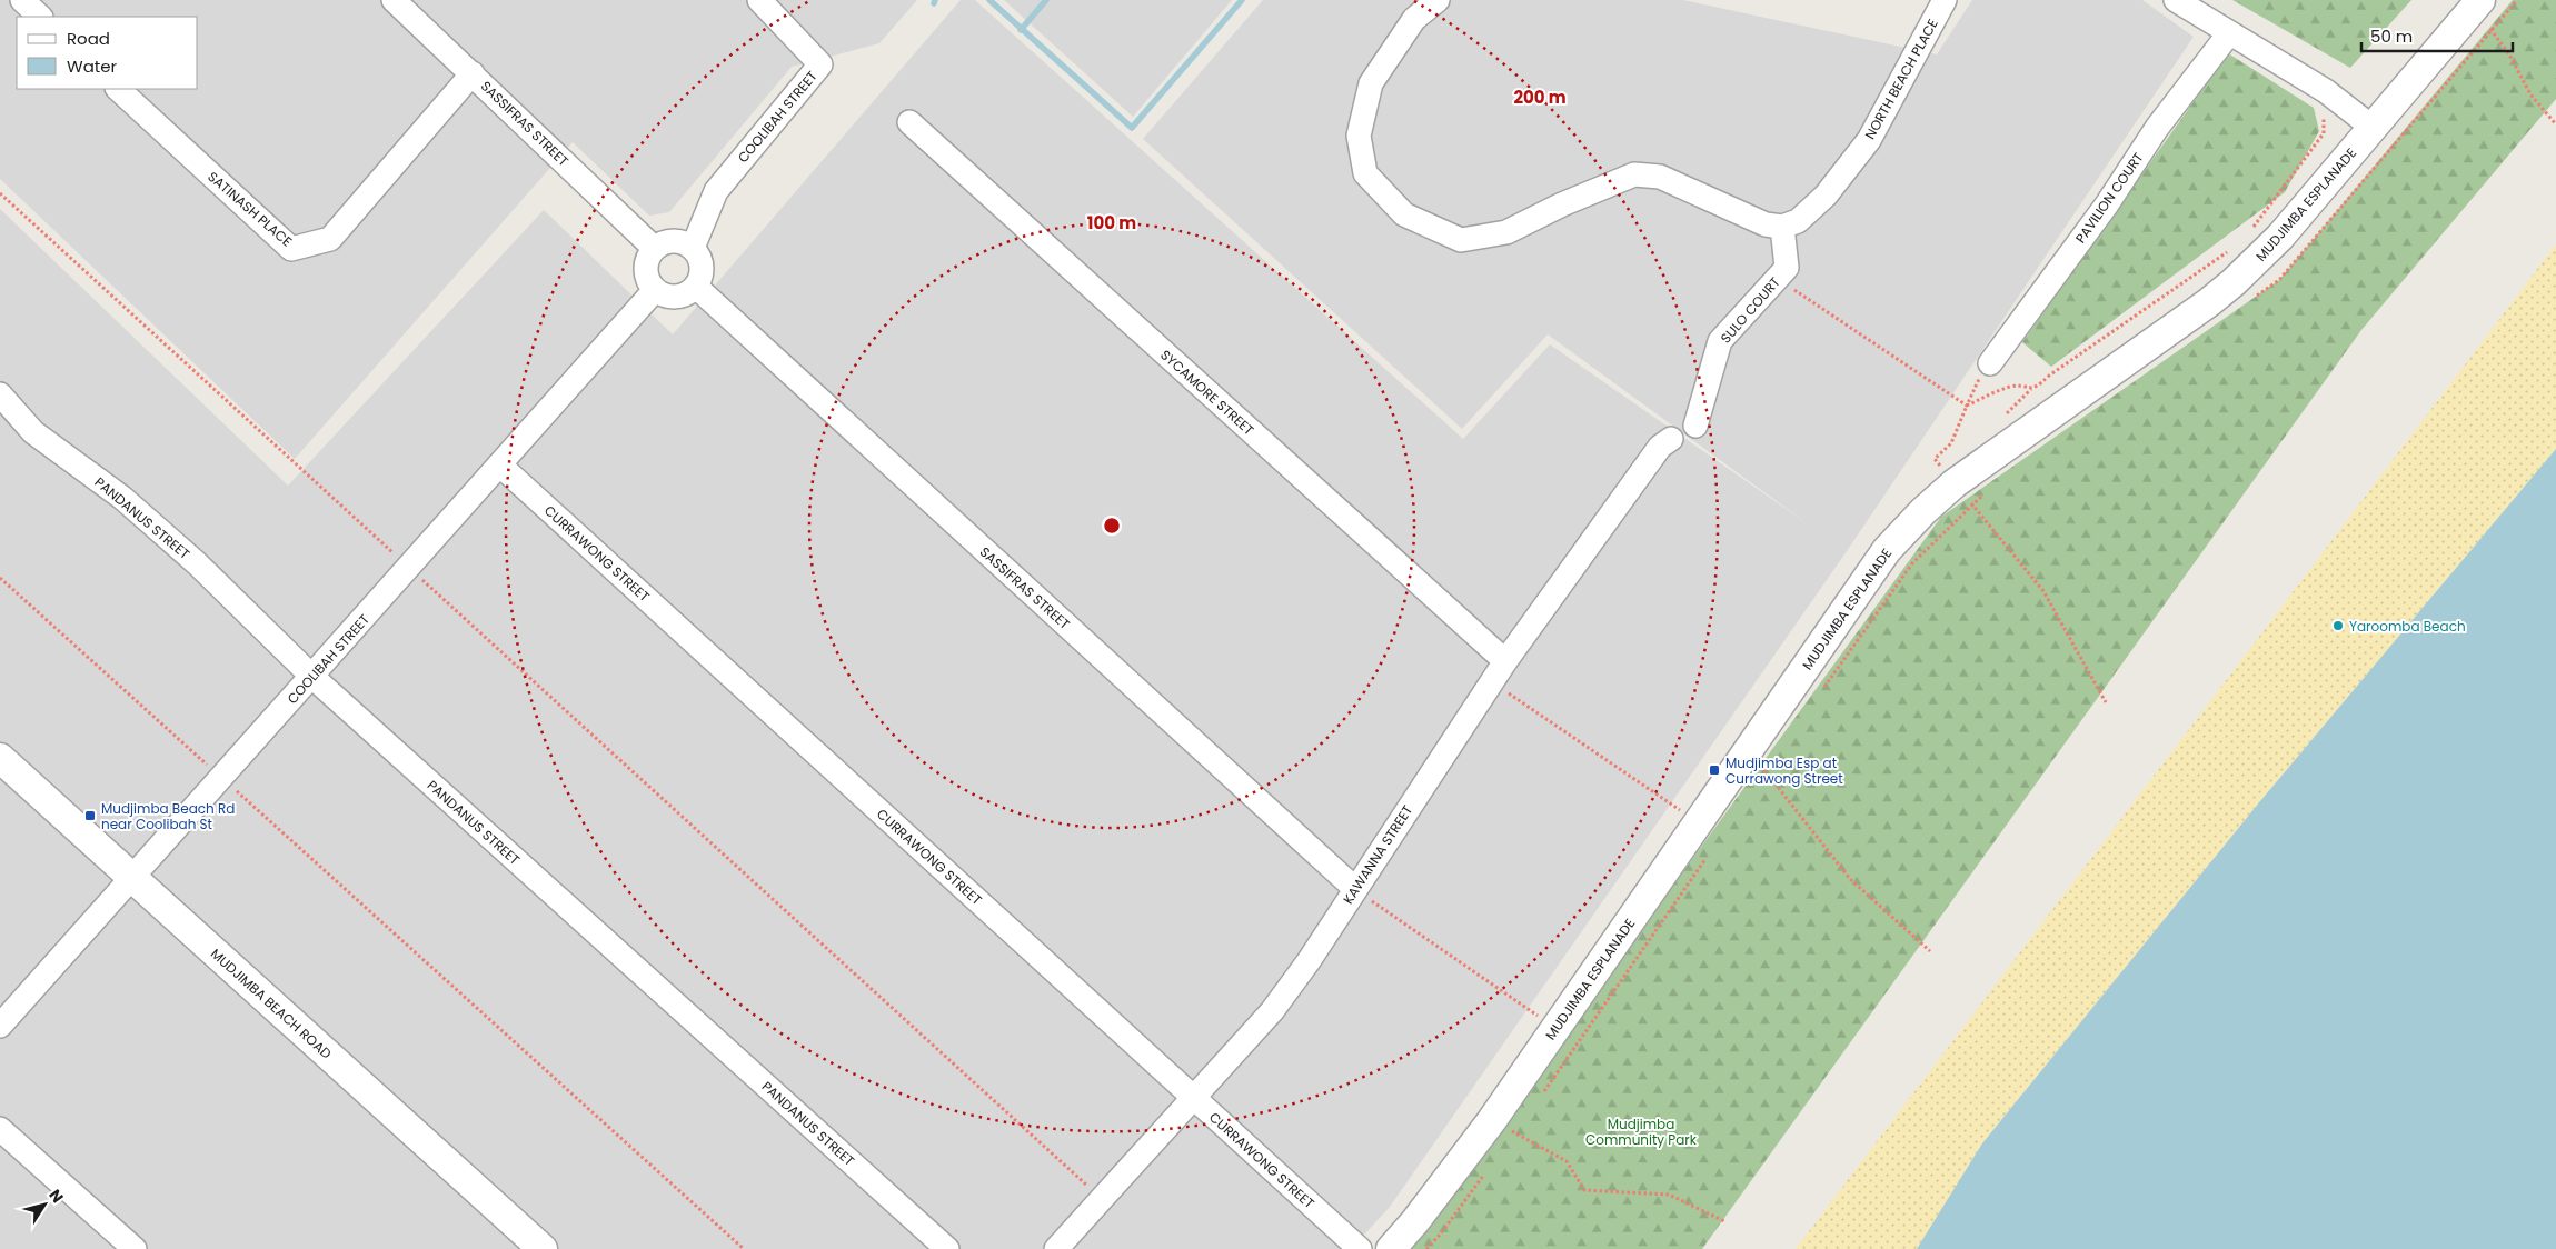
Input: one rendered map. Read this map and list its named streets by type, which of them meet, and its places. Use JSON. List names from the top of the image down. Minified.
{"streets":{"street":["NORTH BEACH PLACE","COOLIBAH STREET","SASSIFRAS STREET","PAVILION COURT","MUDJIMBA ESPLANADE","SATINASH PLACE","SULO COURT","SYCAMORE STREET","PANDANUS STREET","CURRAWONG STREET","KAWANNA STREET","MUDJIMBA BEACH ROAD"]},"crossings":[["NORTH BEACH PLACE","SULO COURT"],["COOLIBAH STREET","SASSIFRAS STREET"],["COOLIBAH STREET","PANDANUS STREET"],["COOLIBAH STREET","CURRAWONG STREET"],["COOLIBAH STREET","MUDJIMBA BEACH ROAD"],["SASSIFRAS STREET","SATINASH PLACE"],["SASSIFRAS STREET","KAWANNA STREET"],["SYCAMORE STREET","KAWANNA STREET"],["CURRAWONG STREET","KAWANNA STREET"]],"parks":["Mudjimba Community Park"],"places":{"other":["Yaroomba Beach"],"transit":["Mudjimba Esp at Currawong Street","Mudjimba Beach Rd near Coolibah St"]},"legend":["Road","Water"],"scale_bar":"50 m","north":"top right","rings":["200 m","100 m"]}
